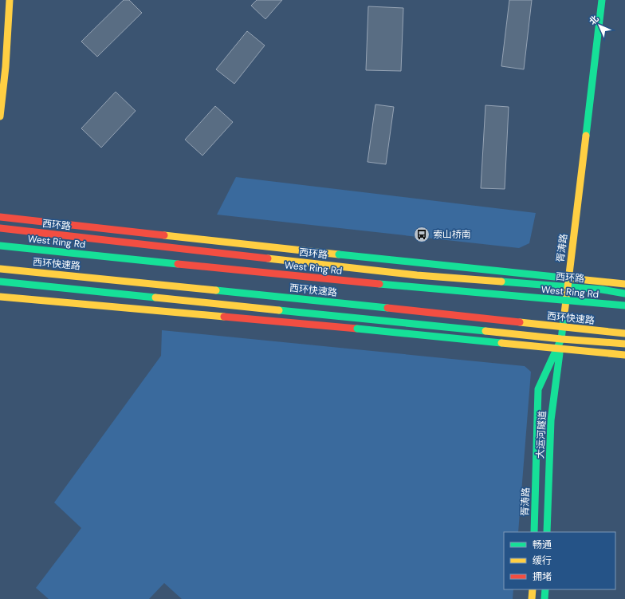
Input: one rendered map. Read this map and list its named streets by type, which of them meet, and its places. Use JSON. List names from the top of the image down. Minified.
{"streets":{"main road":["西环路","West Ring Rd","胥涛路","西环快速路","大运河隧道"]},"crossings":[["西环路","胥涛路"],["胥涛路","大运河隧道"]],"places":{"bus stop":["索山桥南"]},"legend":["畅通","缓行","拥堵"],"north":"top left"}
